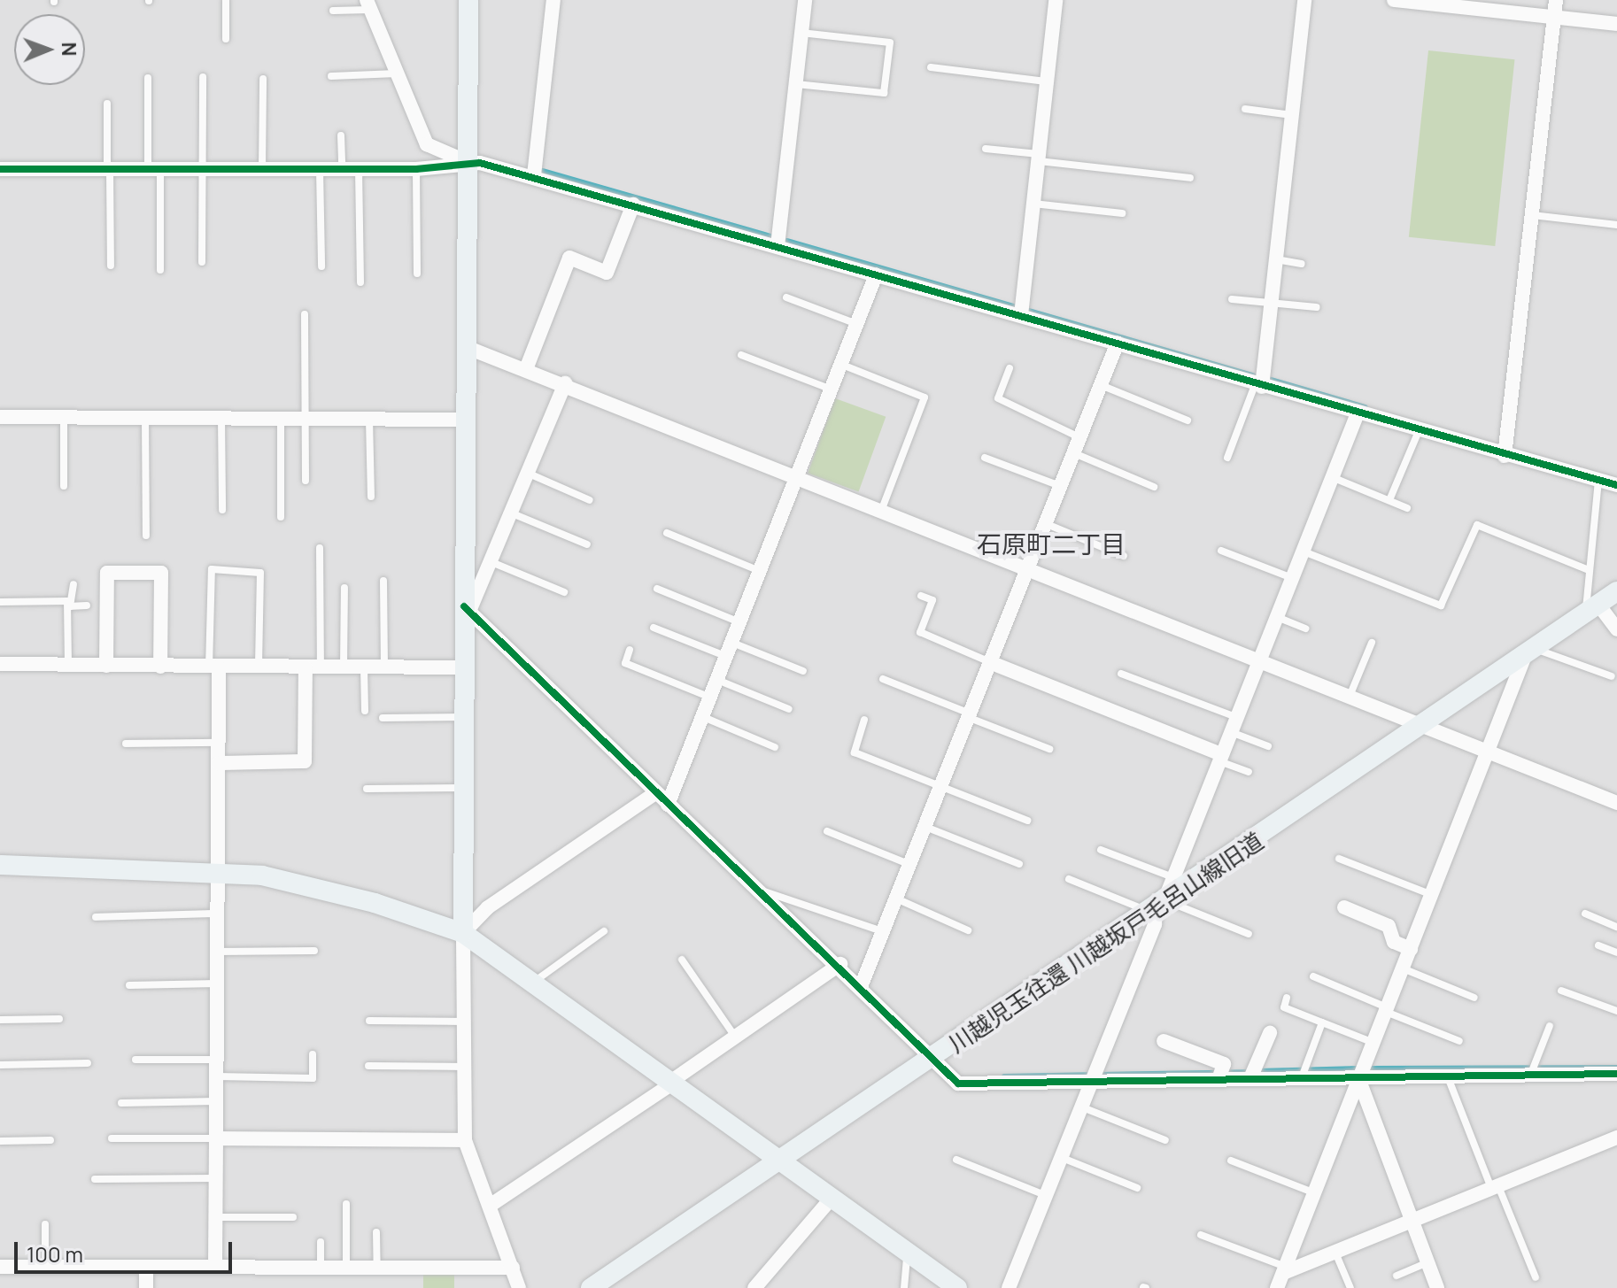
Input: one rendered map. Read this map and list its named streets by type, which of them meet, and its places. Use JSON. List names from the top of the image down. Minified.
{"streets":{"street":["川越児玉往還 川越坂戸毛呂山線旧道"]},"districts":["石原町二丁目"],"scale_bar":"100 m","north":"right"}
